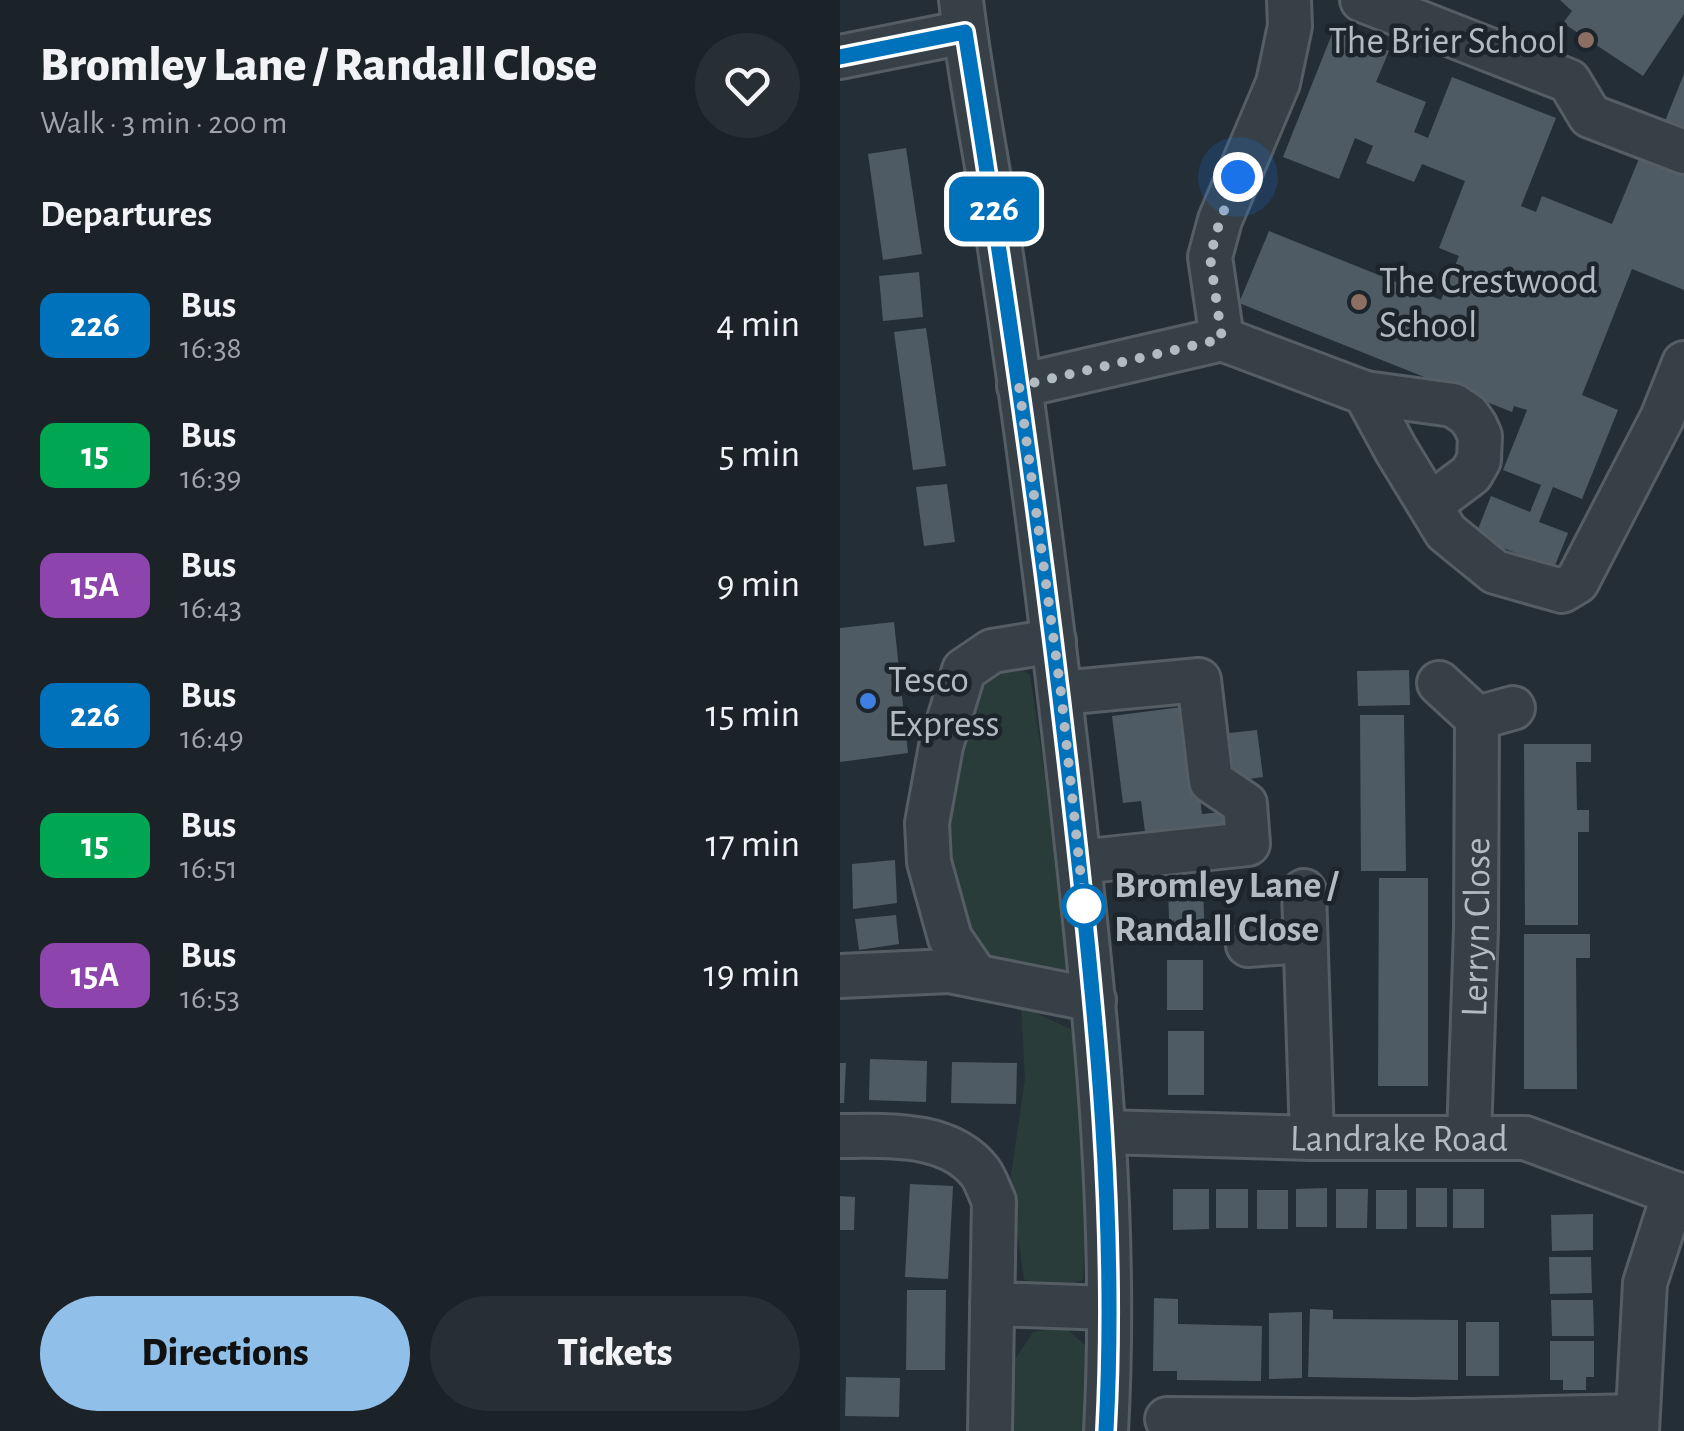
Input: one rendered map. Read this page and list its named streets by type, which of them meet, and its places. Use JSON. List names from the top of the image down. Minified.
{"streets":{"street":["Lerryn Close","Landrake Road"]},"crossings":[["Lerryn Close","Landrake Road"]],"places":["The Brier School","The Crestwood School","Tesco Express","Bromley Lane / Randall Close"],"lines":["bus line 226"],"page":{"heading":[["Bromley Lane / Randall Close","Walk · 3 min · 200 m"],"Departures"],"on_map":"226","list":[{"mark":"226","name":"Bus","note":"16:38","value":"4 min"},{"mark":"15","name":"Bus","note":"16:39","value":"5 min"},{"mark":"15A","name":"Bus","note":"16:43","value":"9 min"},{"mark":"226","name":"Bus","note":"16:49","value":"15 min"},{"mark":"15","name":"Bus","note":"16:51","value":"17 min"},{"mark":"15A","name":"Bus","note":"16:53","value":"19 min"}],"buttons":["Directions","Tickets"]}}
